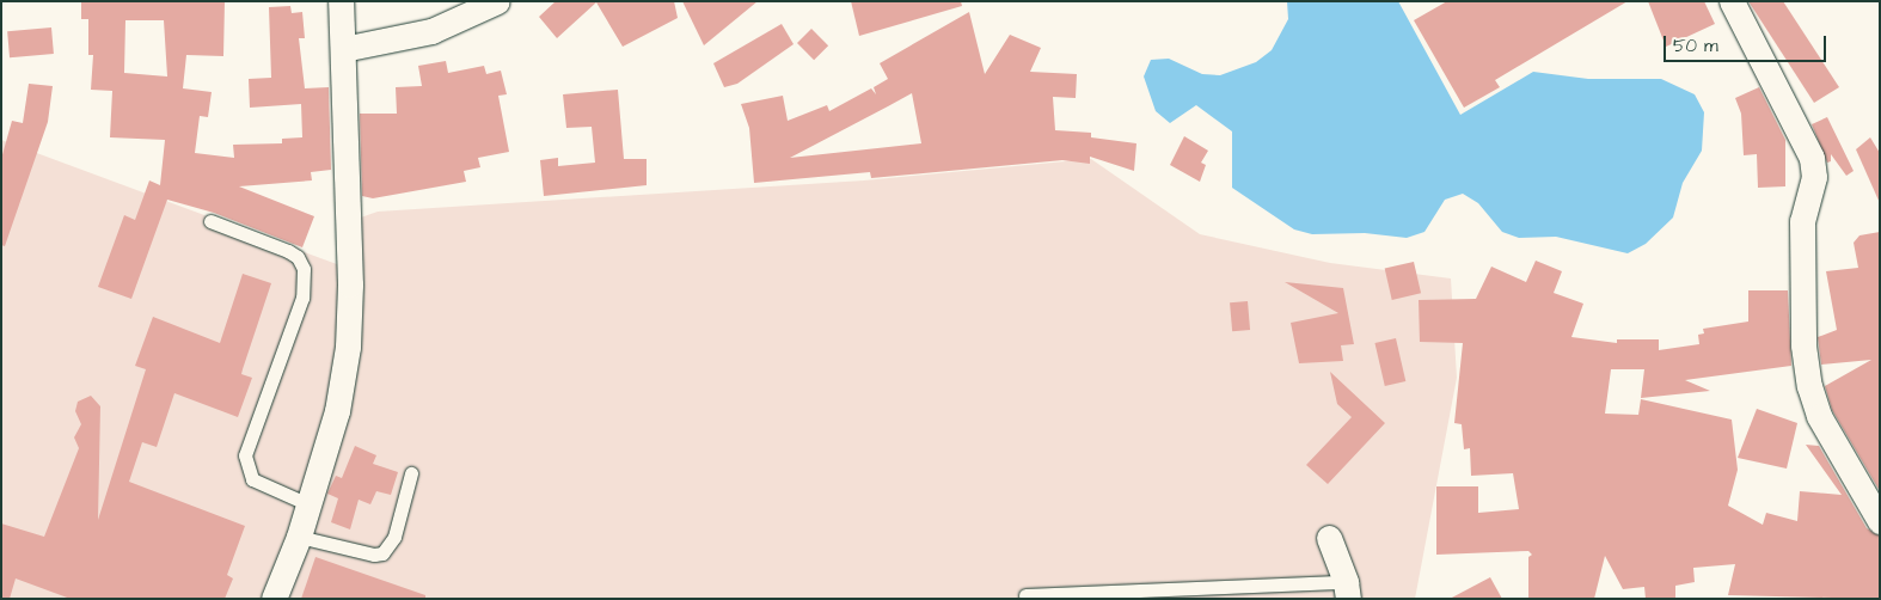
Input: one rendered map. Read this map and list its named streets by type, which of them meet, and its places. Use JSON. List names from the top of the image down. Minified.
{"scale_bar":"50 m"}
